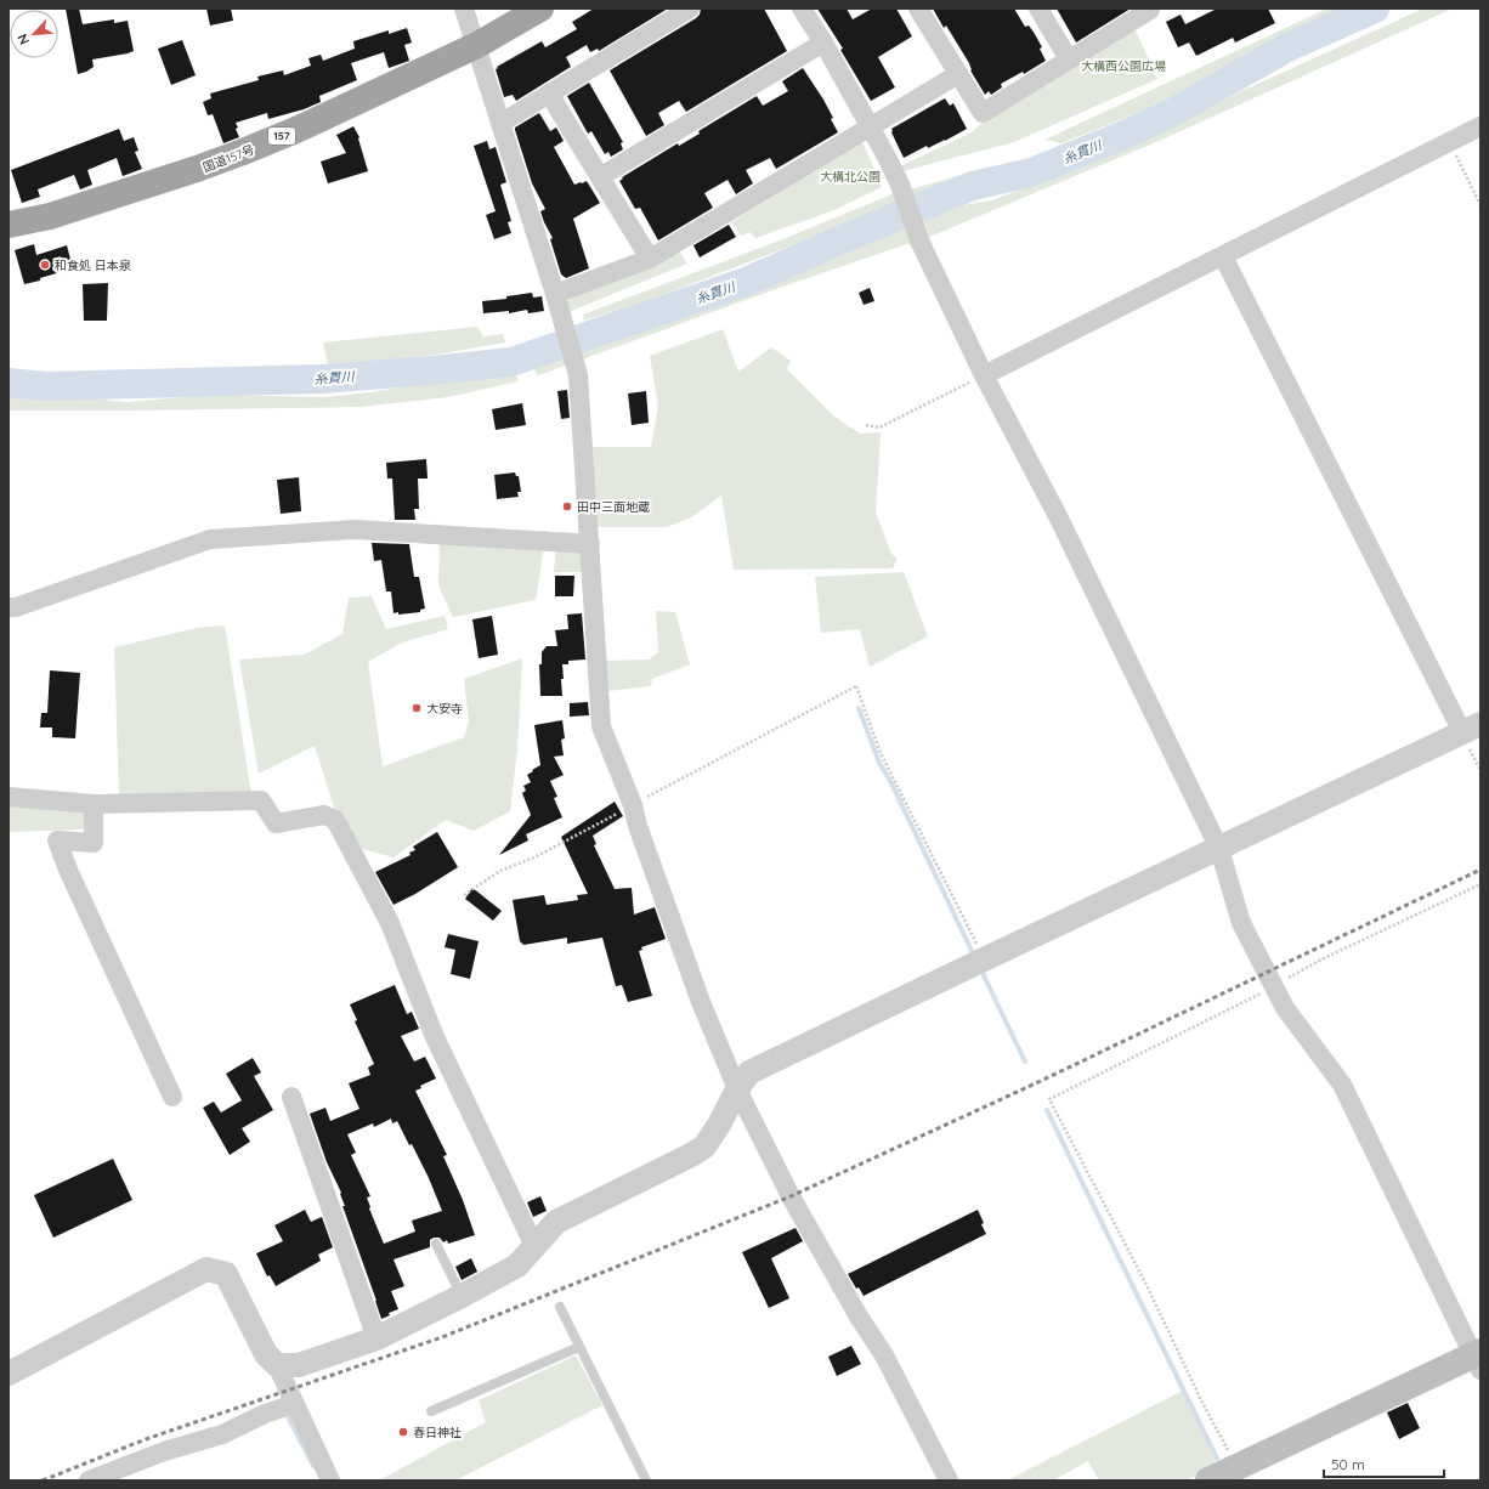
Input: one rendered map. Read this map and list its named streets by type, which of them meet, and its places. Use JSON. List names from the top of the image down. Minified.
{"streets":{"highway":["157","国道157号"]},"water":["糸貫川"],"parks":["大構西公園広場","大構北公園"],"places":["和食処 日本泉","田中三面地蔵","大安寺","春日神社"],"scale_bar":"50 m","north":"bottom left"}
